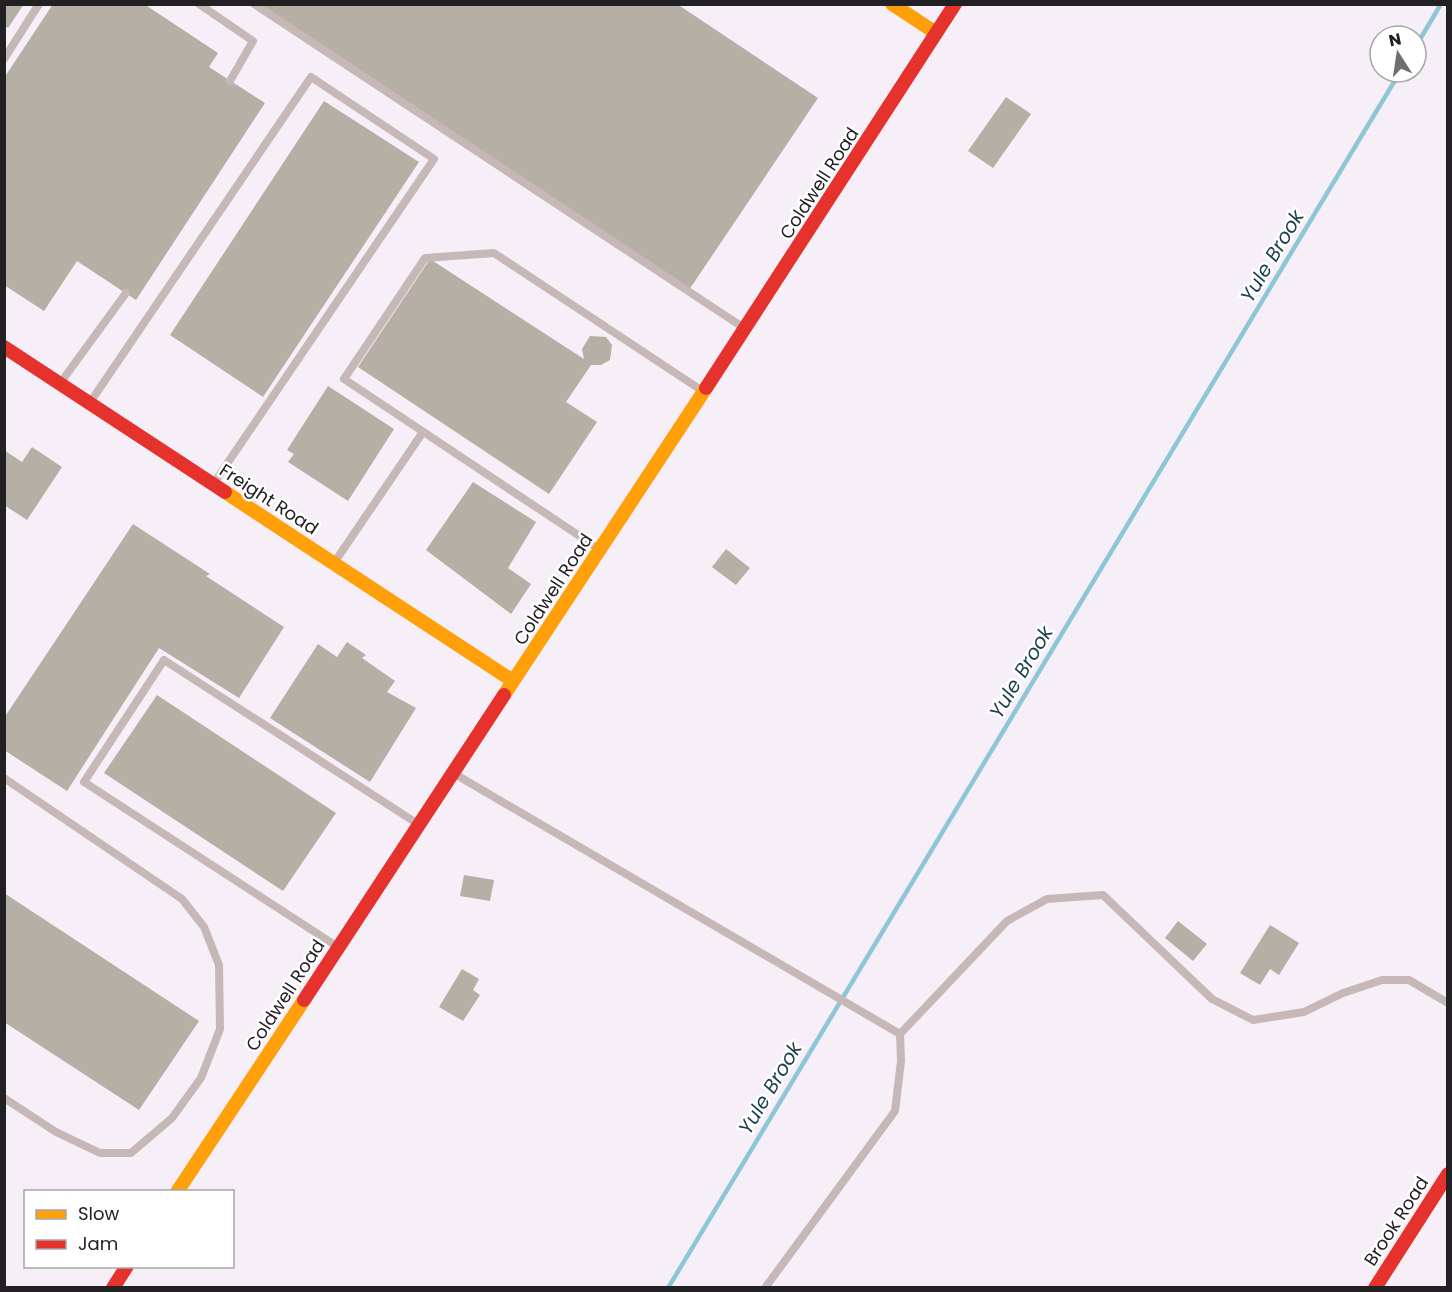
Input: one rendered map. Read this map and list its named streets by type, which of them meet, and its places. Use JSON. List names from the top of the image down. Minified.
{"streets":{"street":["Coldwell Road","Freight Road","Brook Road"]},"crossings":[["Coldwell Road","Freight Road"]],"water":["Yule Brook"],"legend":["Slow","Jam"],"north":"top"}
